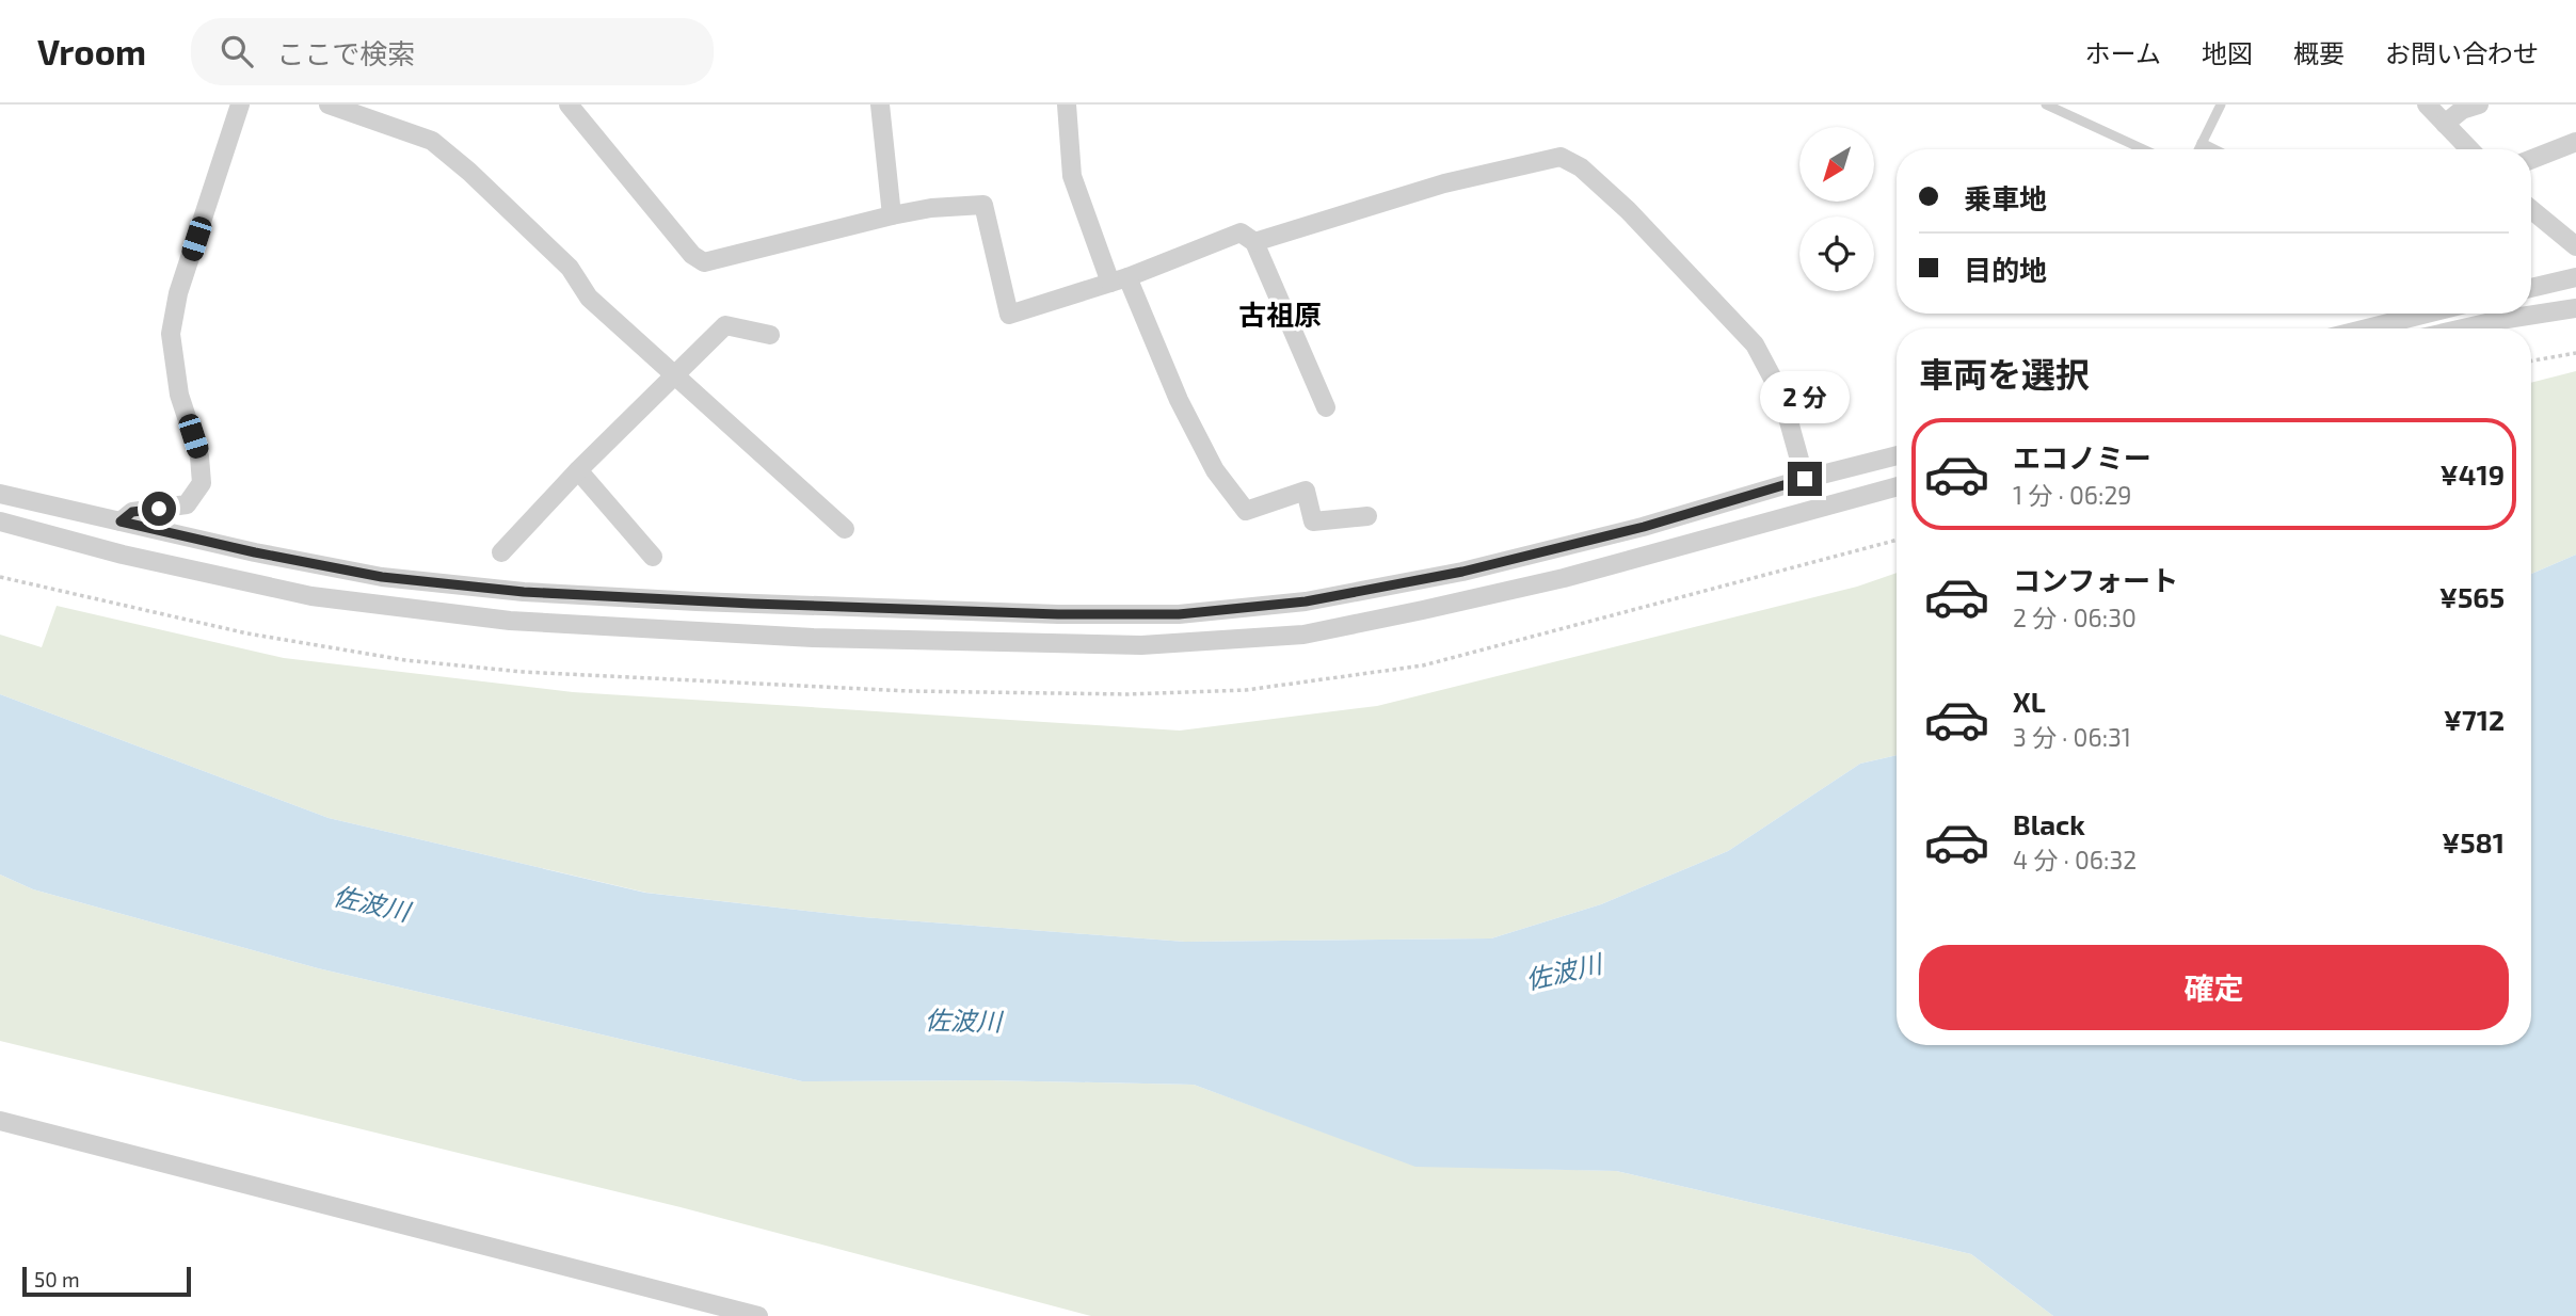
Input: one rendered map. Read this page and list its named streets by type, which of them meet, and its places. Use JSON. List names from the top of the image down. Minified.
{"districts":["古祖原"],"water":["佐波川"],"scale_bar":"50 m","north":"bottom left","page":{"header":"Vroom","search":"ここで検索","nav":["ホーム","地図","概要","お問い合わせ"],"banner":["乗車地","目的地"],"heading":"車両を選択","bubble":"2 分","list":[{"name":"エコノミー","note":"1 分 · 06:29","value":"¥419"},{"name":"コンフォート","note":"2 分 · 06:30","value":"¥565"},{"name":"XL","note":"3 分 · 06:31","value":"¥712"},{"name":"Black","note":"4 分 · 06:32","value":"¥581"}],"buttons":"確定","scale":"50 m"}}
